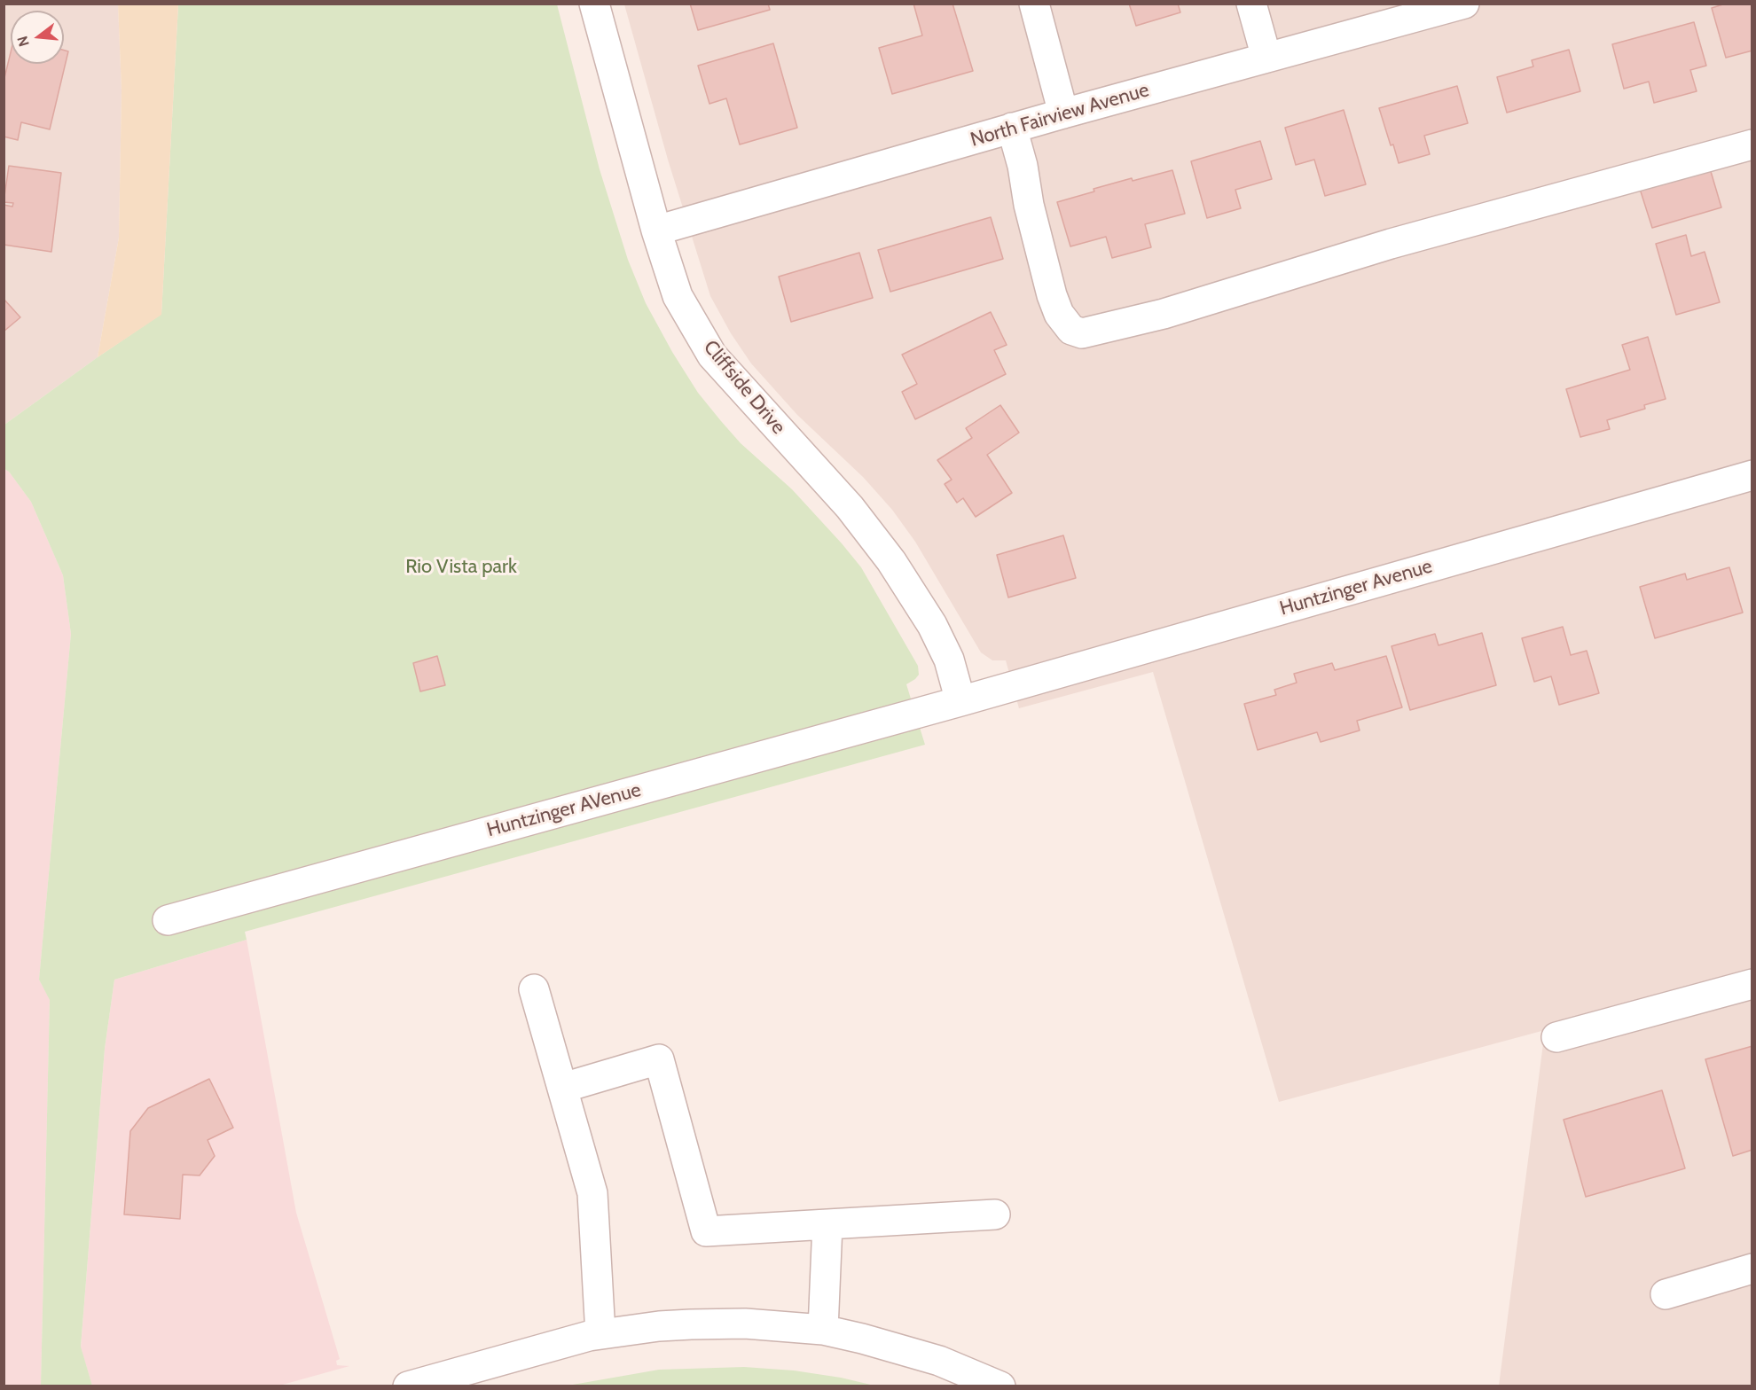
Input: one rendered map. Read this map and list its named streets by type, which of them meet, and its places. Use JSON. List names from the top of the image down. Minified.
{"streets":{"street":["North Fairview Avenue","Cliffside Drive","Huntzinger Avenue","Huntzinger AVenue"]},"crossings":[["North Fairview Avenue","Cliffside Drive"],["Cliffside Drive","Huntzinger Avenue"],["Cliffside Drive","Huntzinger AVenue"],["Huntzinger Avenue","Huntzinger AVenue"]],"parks":["Rio Vista park"],"north":"left"}
